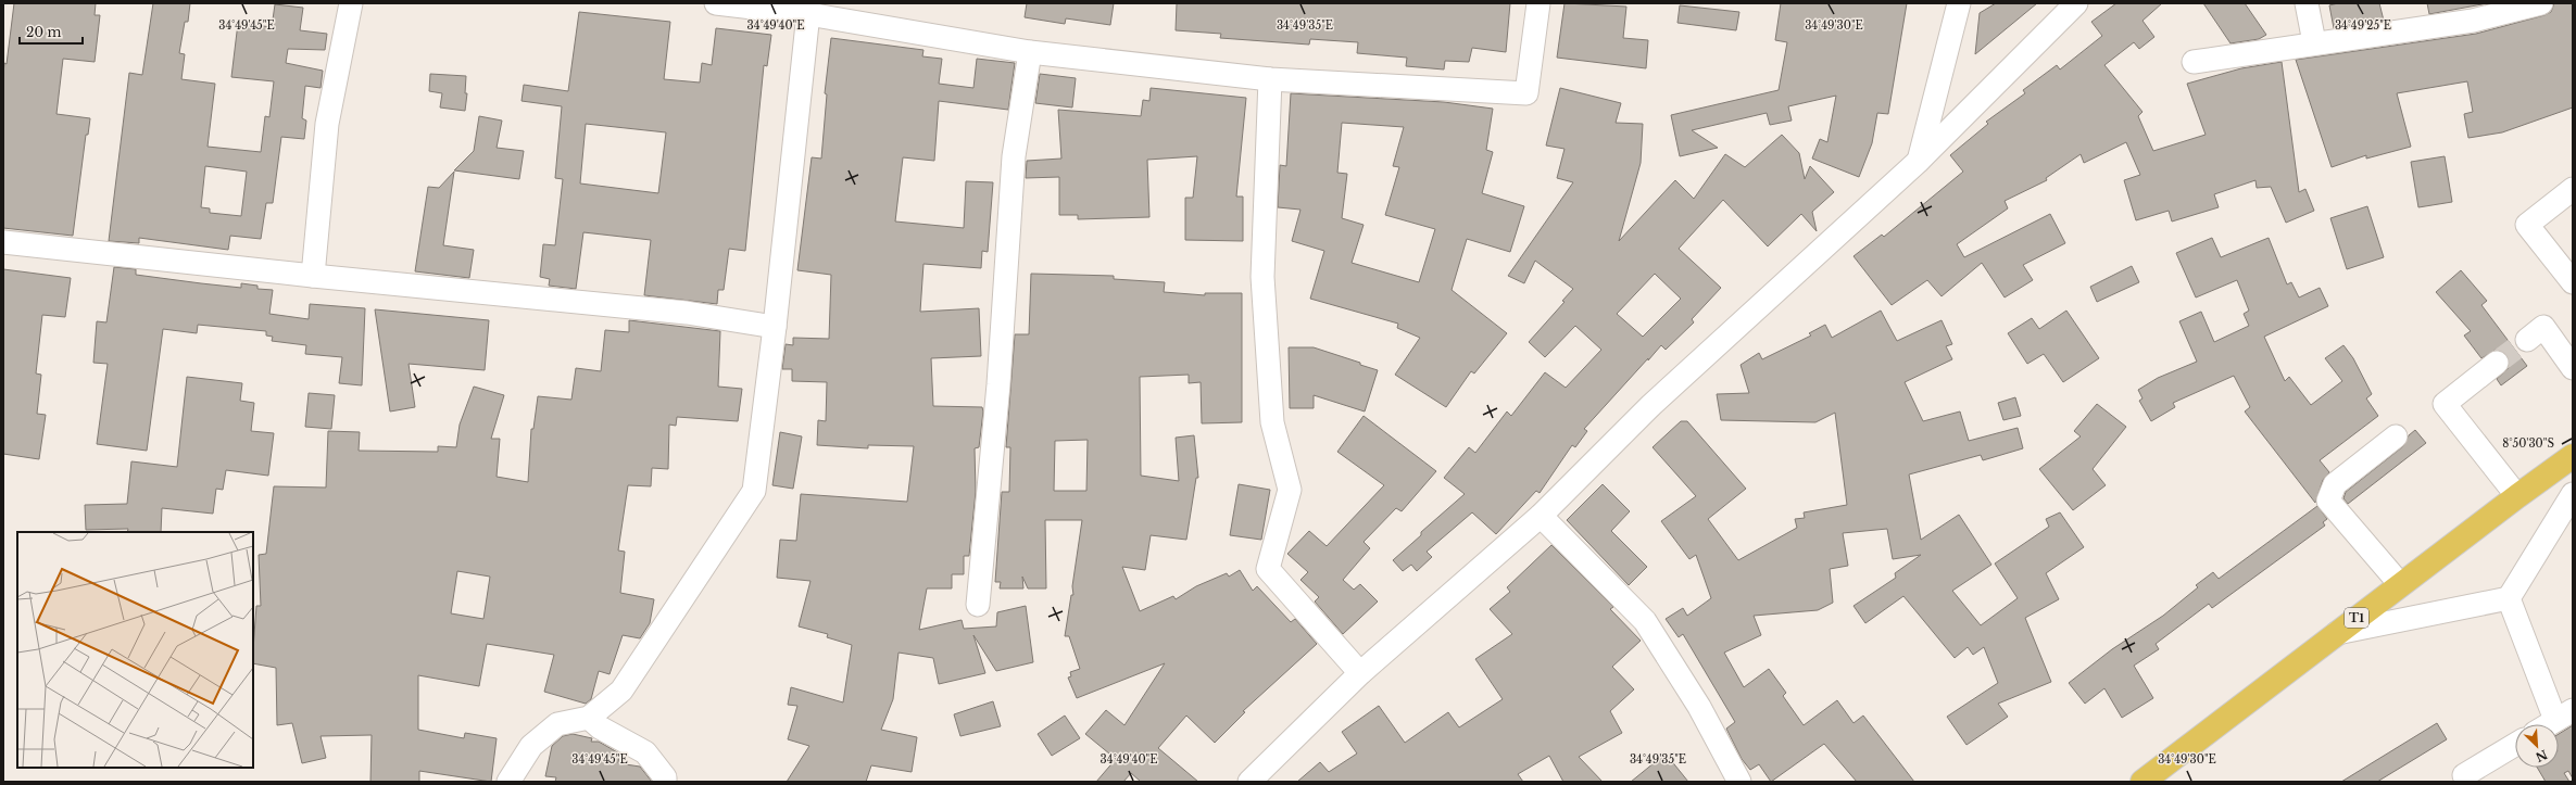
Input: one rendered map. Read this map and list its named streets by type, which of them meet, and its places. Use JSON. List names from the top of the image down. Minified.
{"streets":{"highway":["T1"]},"scale_bar":"20 m","north":"bottom right","coordinates":["34°49'45\"E","34°49'40\"E","34°49'35\"E","34°49'30\"E","34°49'25\"E","8°50'30\"S"]}
